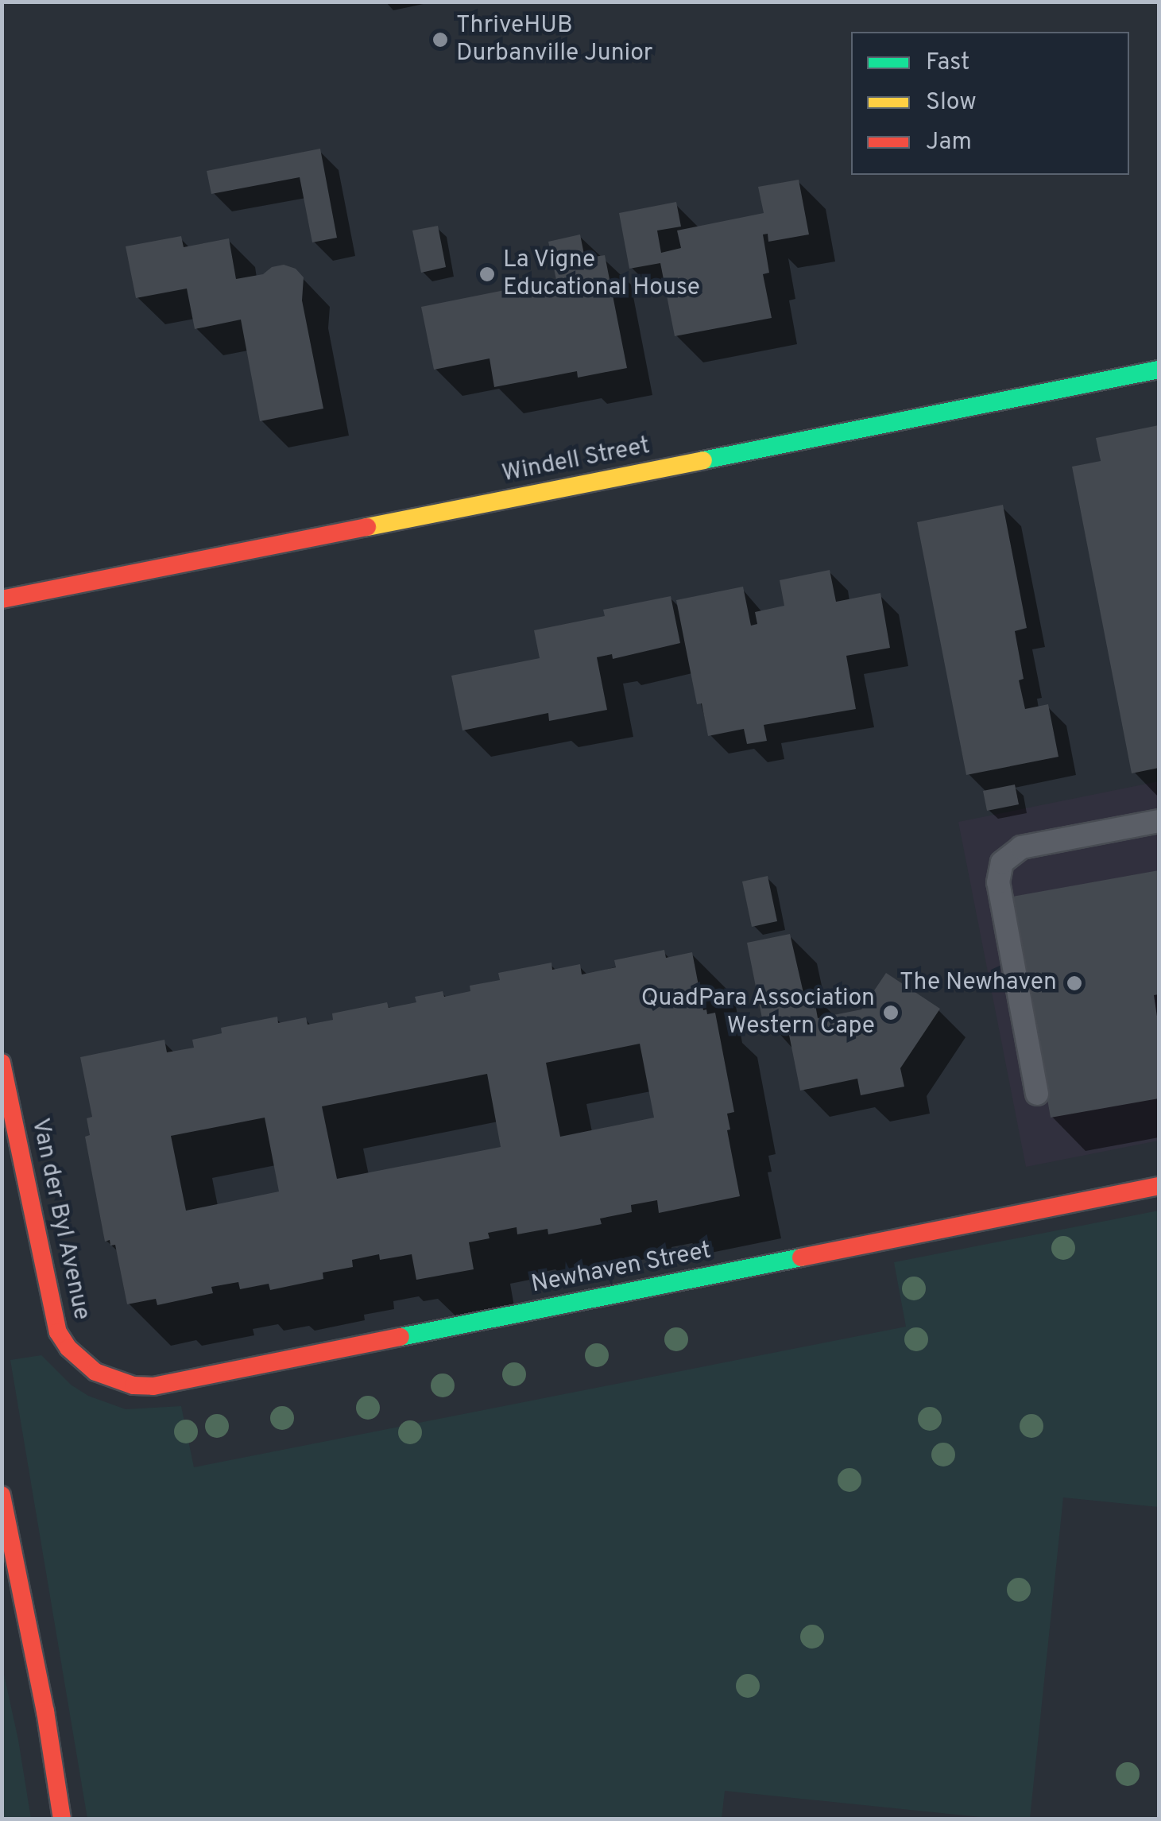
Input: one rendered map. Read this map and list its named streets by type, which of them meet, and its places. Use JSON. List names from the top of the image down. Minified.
{"streets":{"street":["Windell Street","Van der Byl Avenue","Newhaven Street"]},"crossings":[["Van der Byl Avenue","Newhaven Street"]],"places":["ThriveHUB Durbanville Junior","La Vigne Educational House","The Newhaven","QuadPara Association Western Cape"],"legend":["Fast","Slow","Jam"]}
